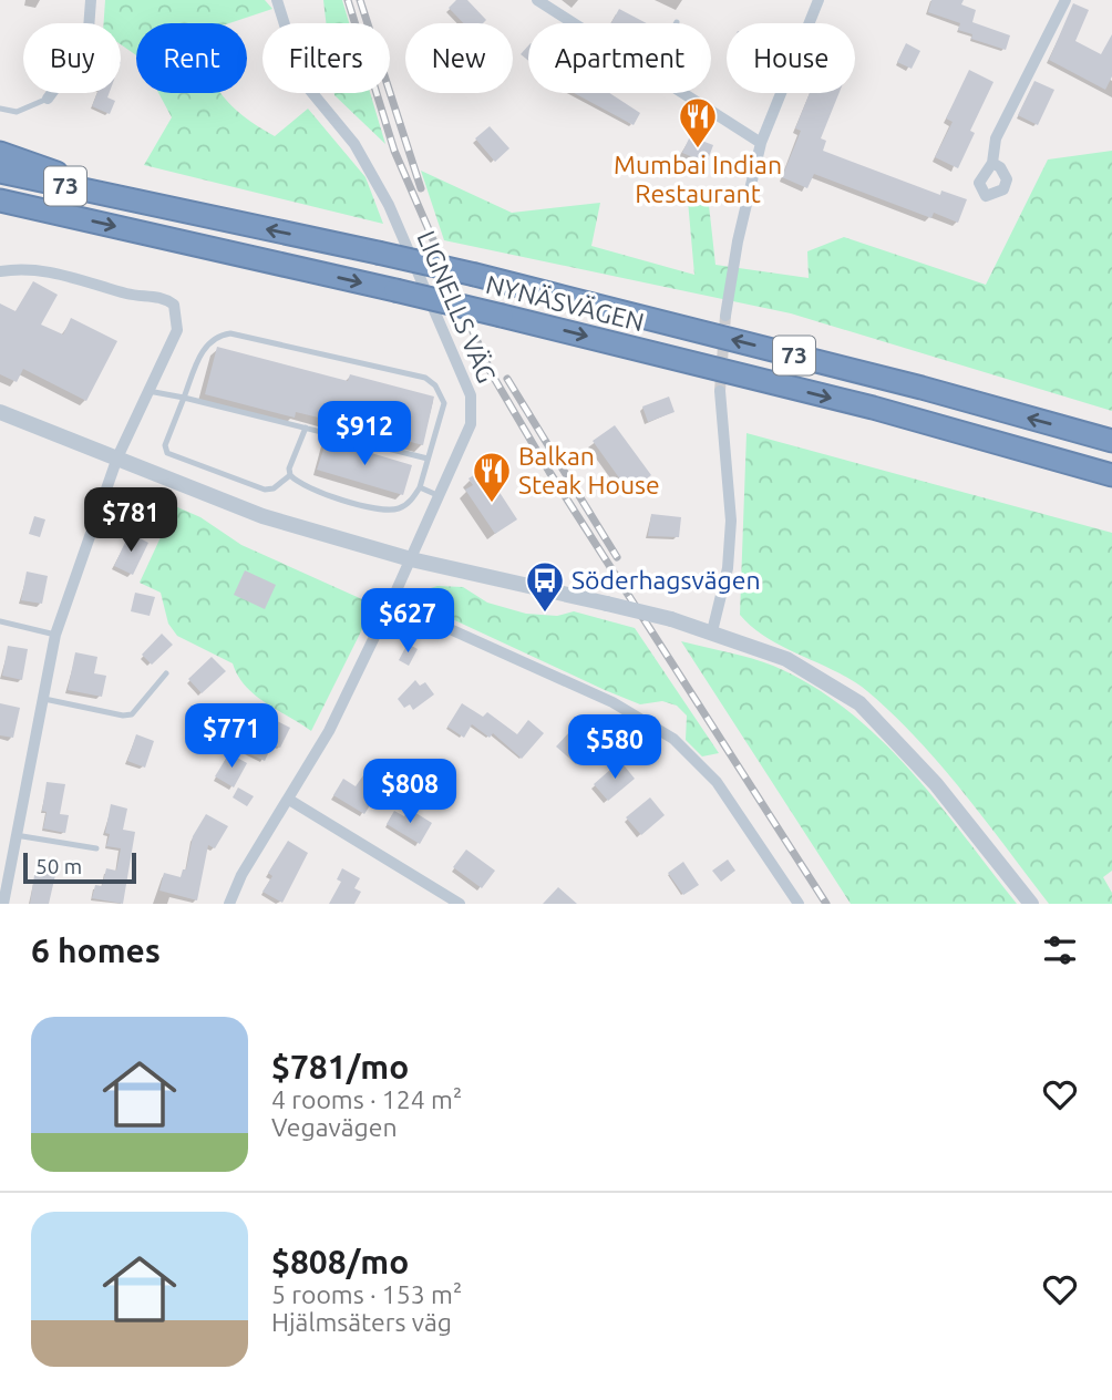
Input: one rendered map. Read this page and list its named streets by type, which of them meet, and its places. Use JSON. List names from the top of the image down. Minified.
{"streets":{"highway":["73","NYNÄSVÄGEN"],"street":["LIGNELLS VÄG"]},"places":{"restaurant":["Mumbai Indian Restaurant","Balkan Steak House"],"bus stop":["Söderhagsvägen"]},"scale_bar":"50 m","page":{"chip":["Buy","Rent","Filters","New","Apartment","House"],"price":["$912","$781","$627","$771","$580","$808"],"scale":"50 m","heading":"6 homes","list":[{"name":"$781/mo","note":"4 rooms · 124 m² · Vegavägen"},{"name":"$808/mo","note":"5 rooms · 153 m² · Hjälmsäters väg"}]}}
